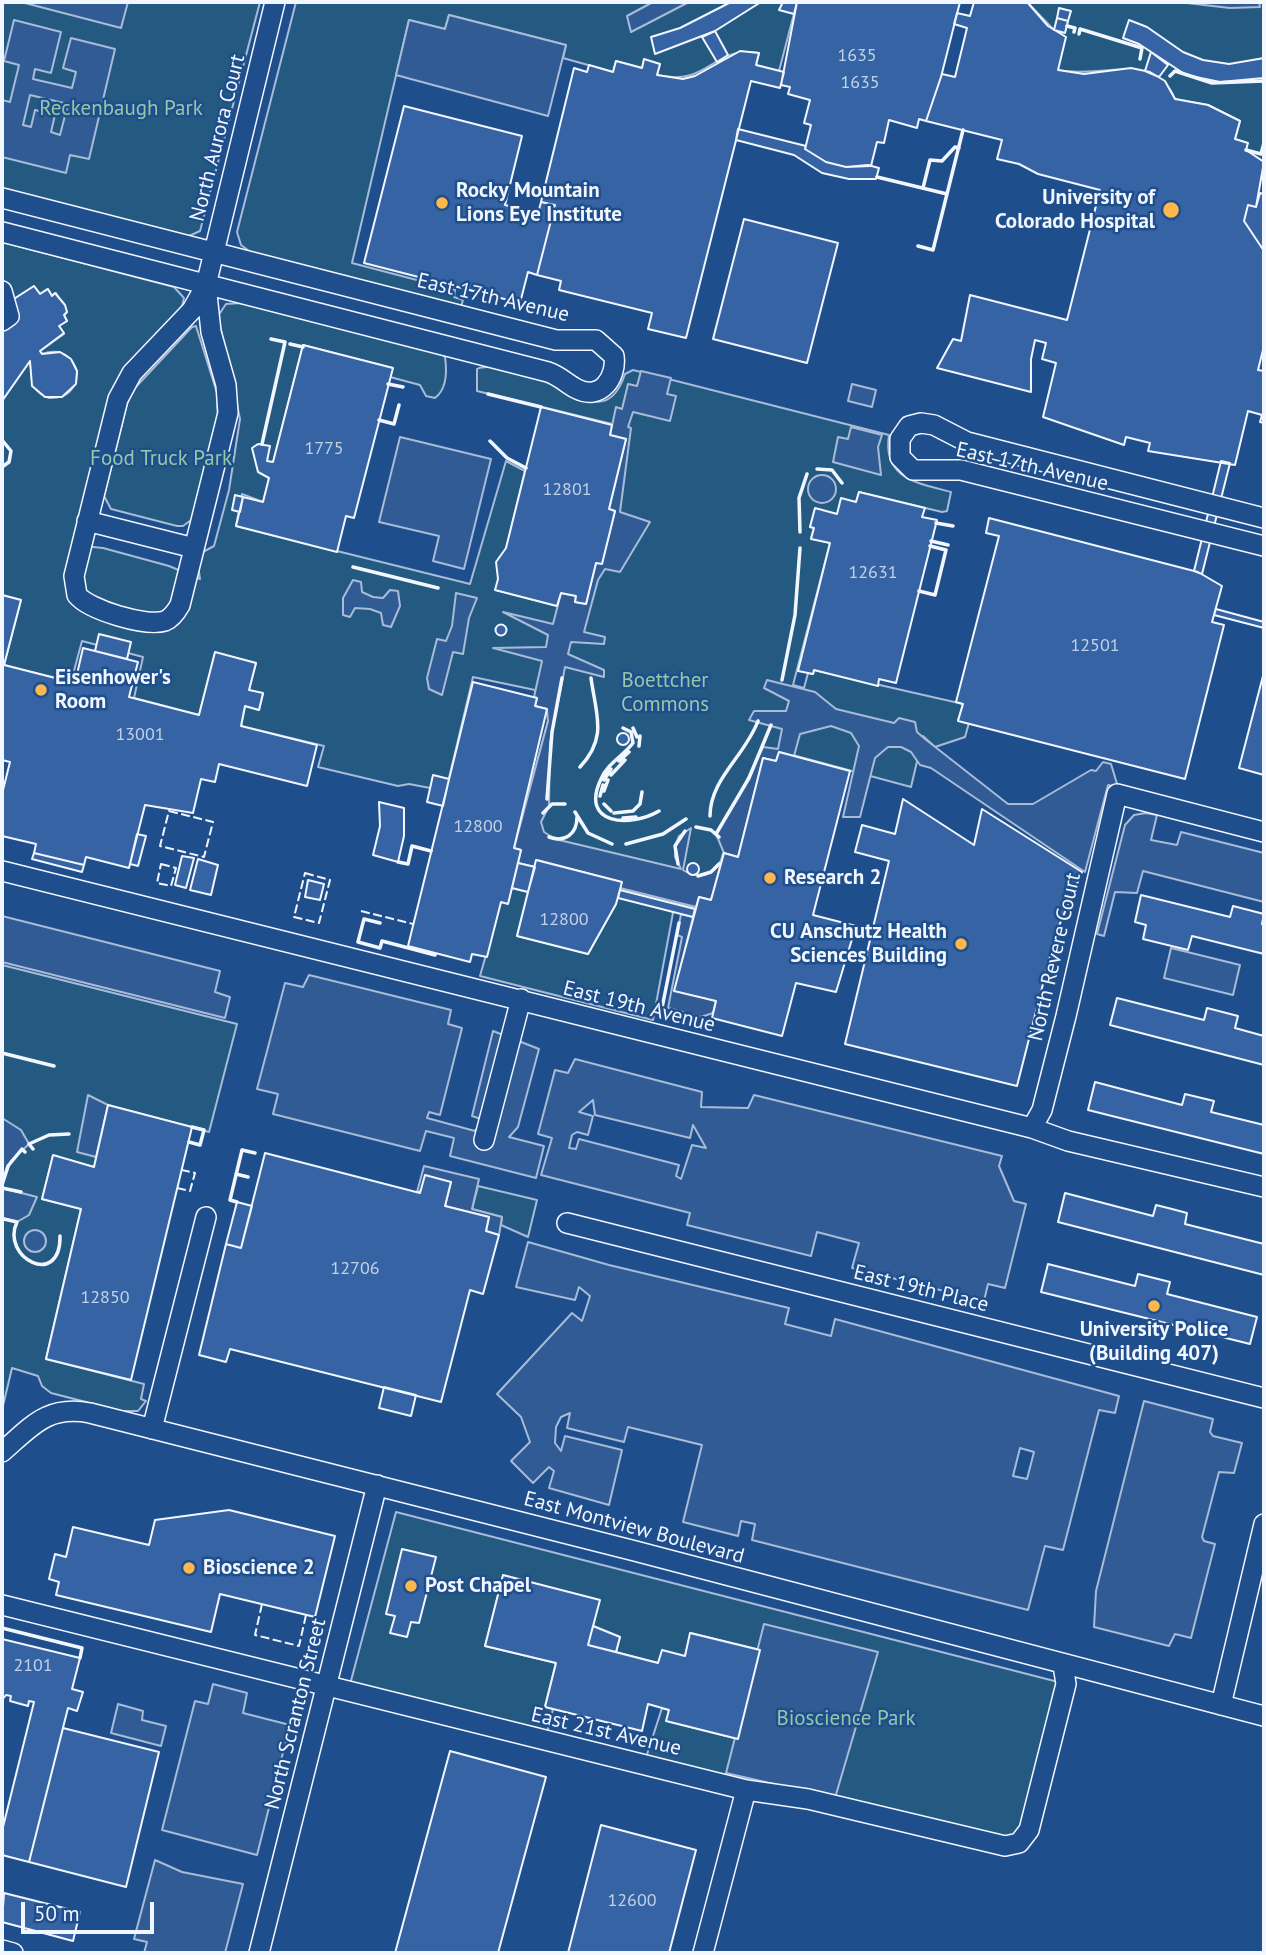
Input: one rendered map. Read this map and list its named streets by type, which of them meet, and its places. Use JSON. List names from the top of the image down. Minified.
{"streets":{"street":["North Aurora Court","East 17th Avenue","North Revere Court","East 19th Avenue","East 19th Place","East Montview Boulevard","North Scranton Street","East 21st Avenue"]},"crossings":[["North Aurora Court","East 17th Avenue"],["North Revere Court","East 19th Avenue"],["East Montview Boulevard","North Scranton Street"],["East Montview Boulevard","East 21st Avenue"],["North Scranton Street","East 21st Avenue"]],"parks":["Reckenbaugh Park","Food Truck Park","Boettcher Commons","Bioscience Park"],"places":["Rocky Mountain Lions Eye Institute","University of Colorado Hospital","Eisenhower's Room","Research 2","CU Anschutz Health Sciences Building","University Police (Building 407)","Bioscience 2","Post Chapel"],"house_numbers":["1635","1635","1775","12801","12631","12501","13001","12800","12800","12706","12850","2101","12600"],"scale_bar":"50 m"}
